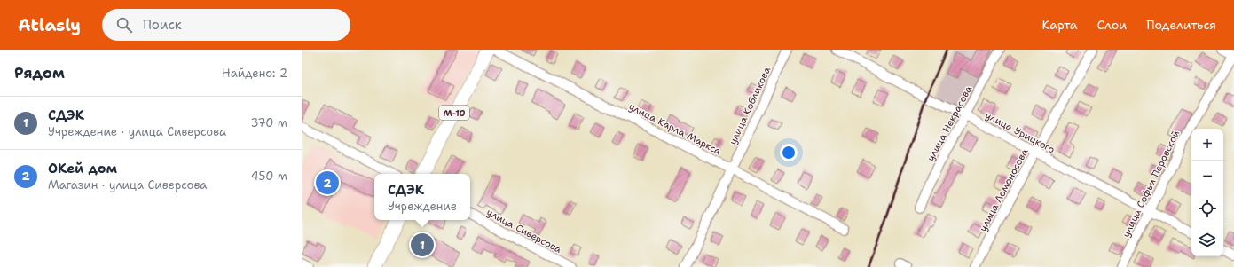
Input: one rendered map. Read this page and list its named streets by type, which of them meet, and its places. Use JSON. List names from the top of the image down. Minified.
{"streets":{"highway":["М-10"],"street":["улица Кобликова","улица Некрасова","улица Карла Маркса","улица Урицкого","улица Софьи Перовской","улица Ломоносова","улица Сиверсова"]},"crossings":[["улица Кобликова","улица Карла Маркса"],["улица Некрасова","улица Урицкого"],["улица Урицкого","улица Софьи Перовской"],["улица Урицкого","улица Ломоносова"]],"page":{"header":"Atlasly","search":"Поиск","nav":["Карта","Слои","Поделиться"],"heading":["Рядом","Найдено: 2"],"list":[{"mark":"1","name":"СДЭК","note":"Учреждение · улица Сиверсова","value":"370 m"},{"mark":"2","name":"ОКей дом","note":"Магазин · улица Сиверсова","value":"450 m"}],"map_buttons":["+","−"],"pins":["2","1"],"popup":["СДЭК","Учреждение"]}}
